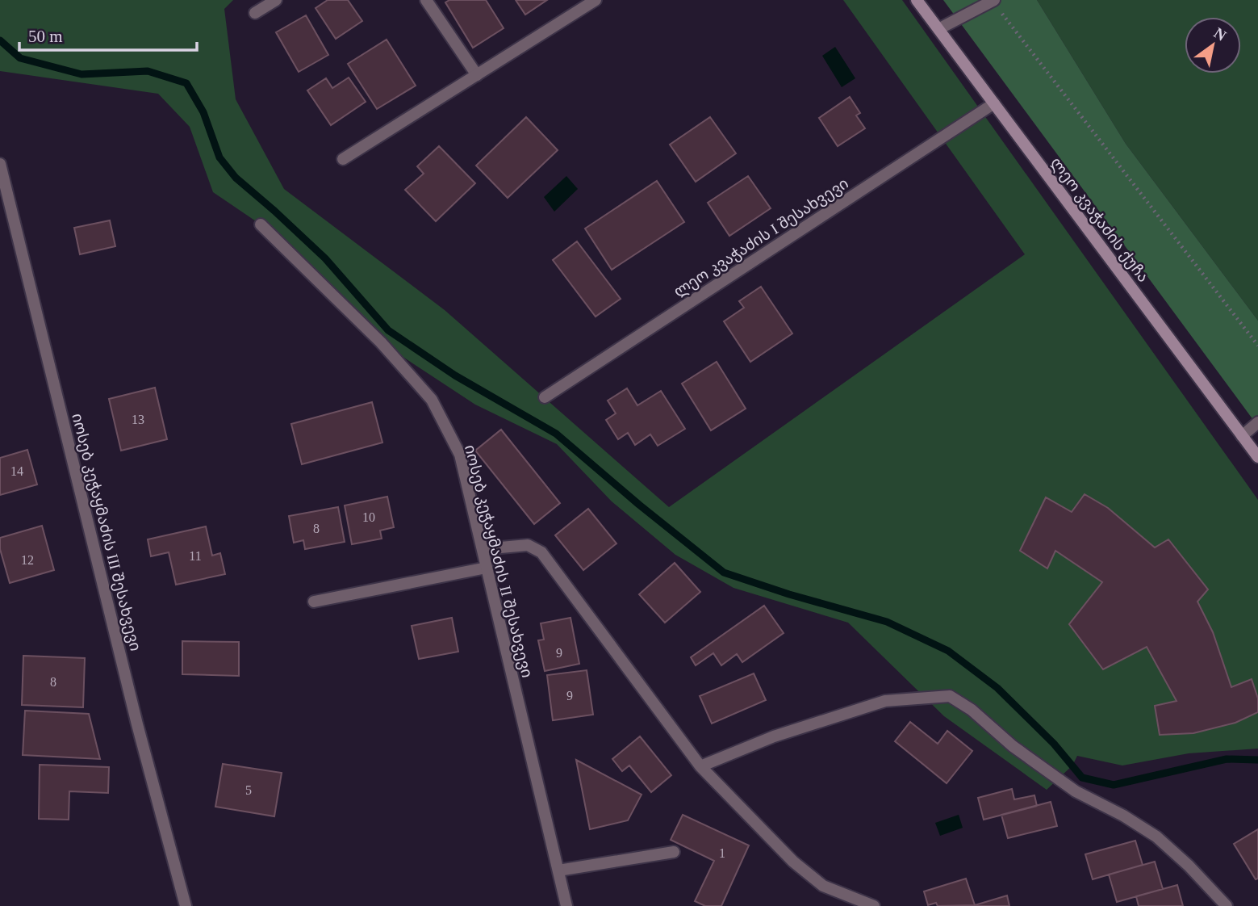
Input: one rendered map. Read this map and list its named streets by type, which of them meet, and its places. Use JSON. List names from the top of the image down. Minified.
{"streets":{"main road":["ლეო კვაჭაძის ქუჩა"],"street":["ლეო კვაჭაძის I შესახვევი","იოსებ კეჭაყმაძის III შესახვევი","იოსებ კეჭაყმაძის II შესახვევი"]},"crossings":[["ლეო კვაჭაძის ქუჩა","ლეო კვაჭაძის I შესახვევი"]],"house_numbers":["13","14","10","8","11","12","9","8","9","5","1"],"scale_bar":"50 m","north":"top right"}
